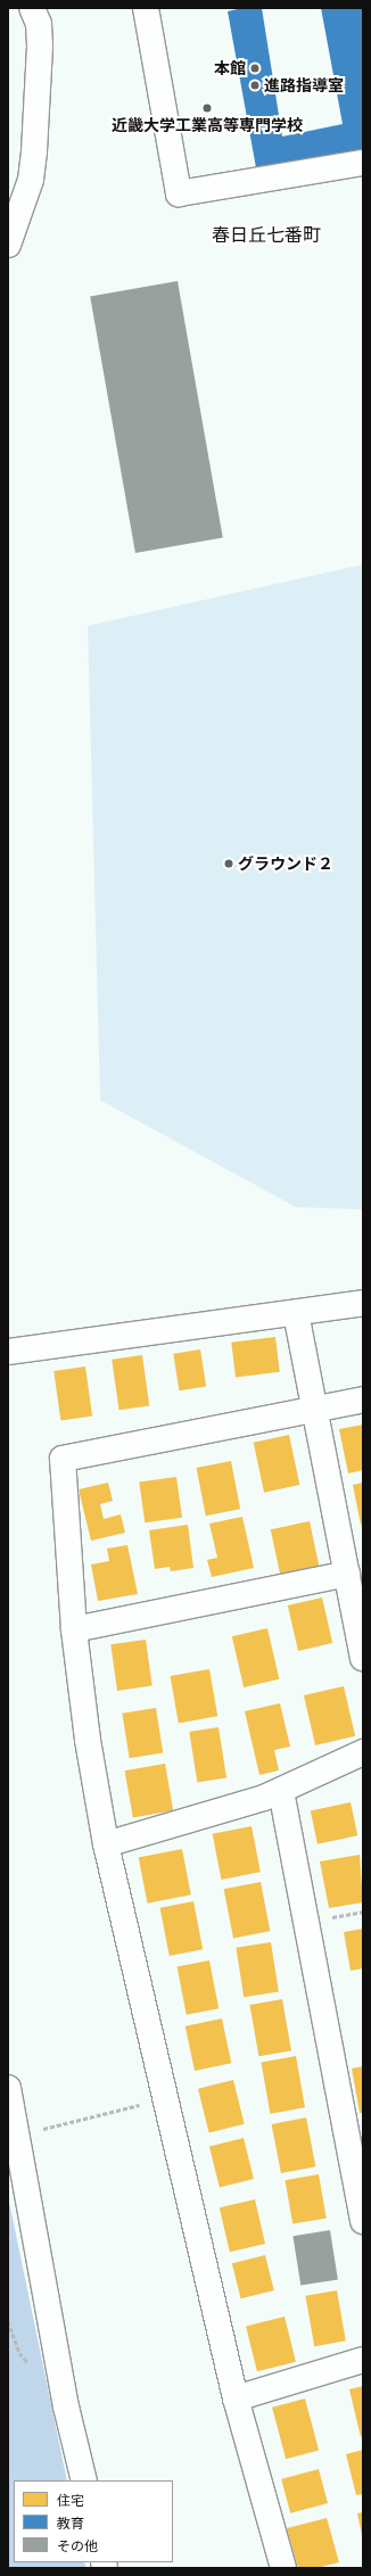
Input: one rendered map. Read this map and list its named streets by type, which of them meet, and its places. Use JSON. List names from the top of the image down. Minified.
{"districts":["春日丘七番町"],"places":["本館","進路指導室","近畿大学工業高等専門学校","グラウンド２"],"legend":["住宅","教育","その他"]}
